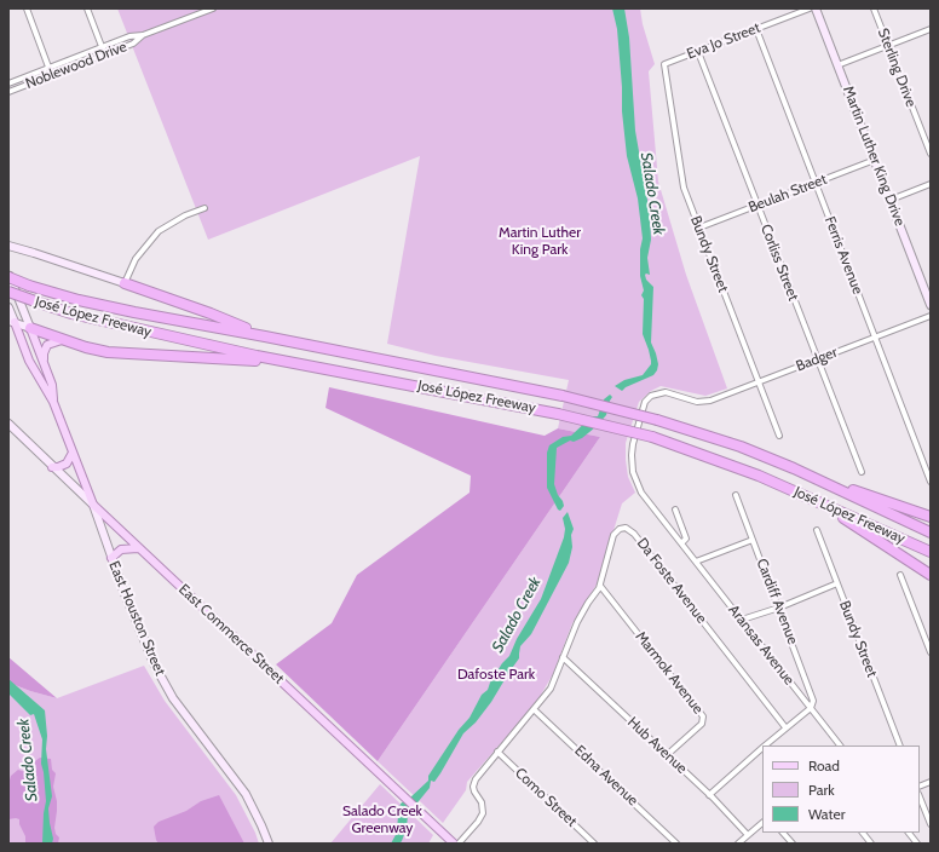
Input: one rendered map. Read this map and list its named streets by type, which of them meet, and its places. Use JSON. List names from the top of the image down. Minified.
{"streets":{"highway":["José López Freeway"],"main road":["Martin Luther King Drive","East Houston Street","East Commerce Street"],"street":["Eva Jo Street","Noblewood Drive","Sterling Drive","Beulah Street","Bundy Street","Ferris Avenue","Corliss Street","Badger","Da Foste Avenue","Cardiff Avenue","Aransas Avenue","Marmok Avenue","Hub Avenue","Edna Avenue","Como Street"]},"crossings":[["Eva Jo Street","Bundy Street"],["Eva Jo Street","Ferris Avenue"],["Eva Jo Street","Corliss Street"],["Martin Luther King Drive","Beulah Street"],["Beulah Street","Bundy Street"],["Beulah Street","Ferris Avenue"],["Beulah Street","Corliss Street"],["Bundy Street","Badger"],["Ferris Avenue","Badger"],["Corliss Street","Badger"],["José López Freeway","East Houston Street"],["Badger","Aransas Avenue"],["Da Foste Avenue","Marmok Avenue"],["Da Foste Avenue","Hub Avenue"],["Da Foste Avenue","Edna Avenue"],["Da Foste Avenue","Como Street"],["Cardiff Avenue","Aransas Avenue"],["East Houston Street","East Commerce Street"],["Marmok Avenue","Hub Avenue"]],"water":["Salado Creek"],"parks":["Martin Luther King Park","Dafoste Park","Salado Creek Greenway"],"legend":["Road","Park","Water"]}
